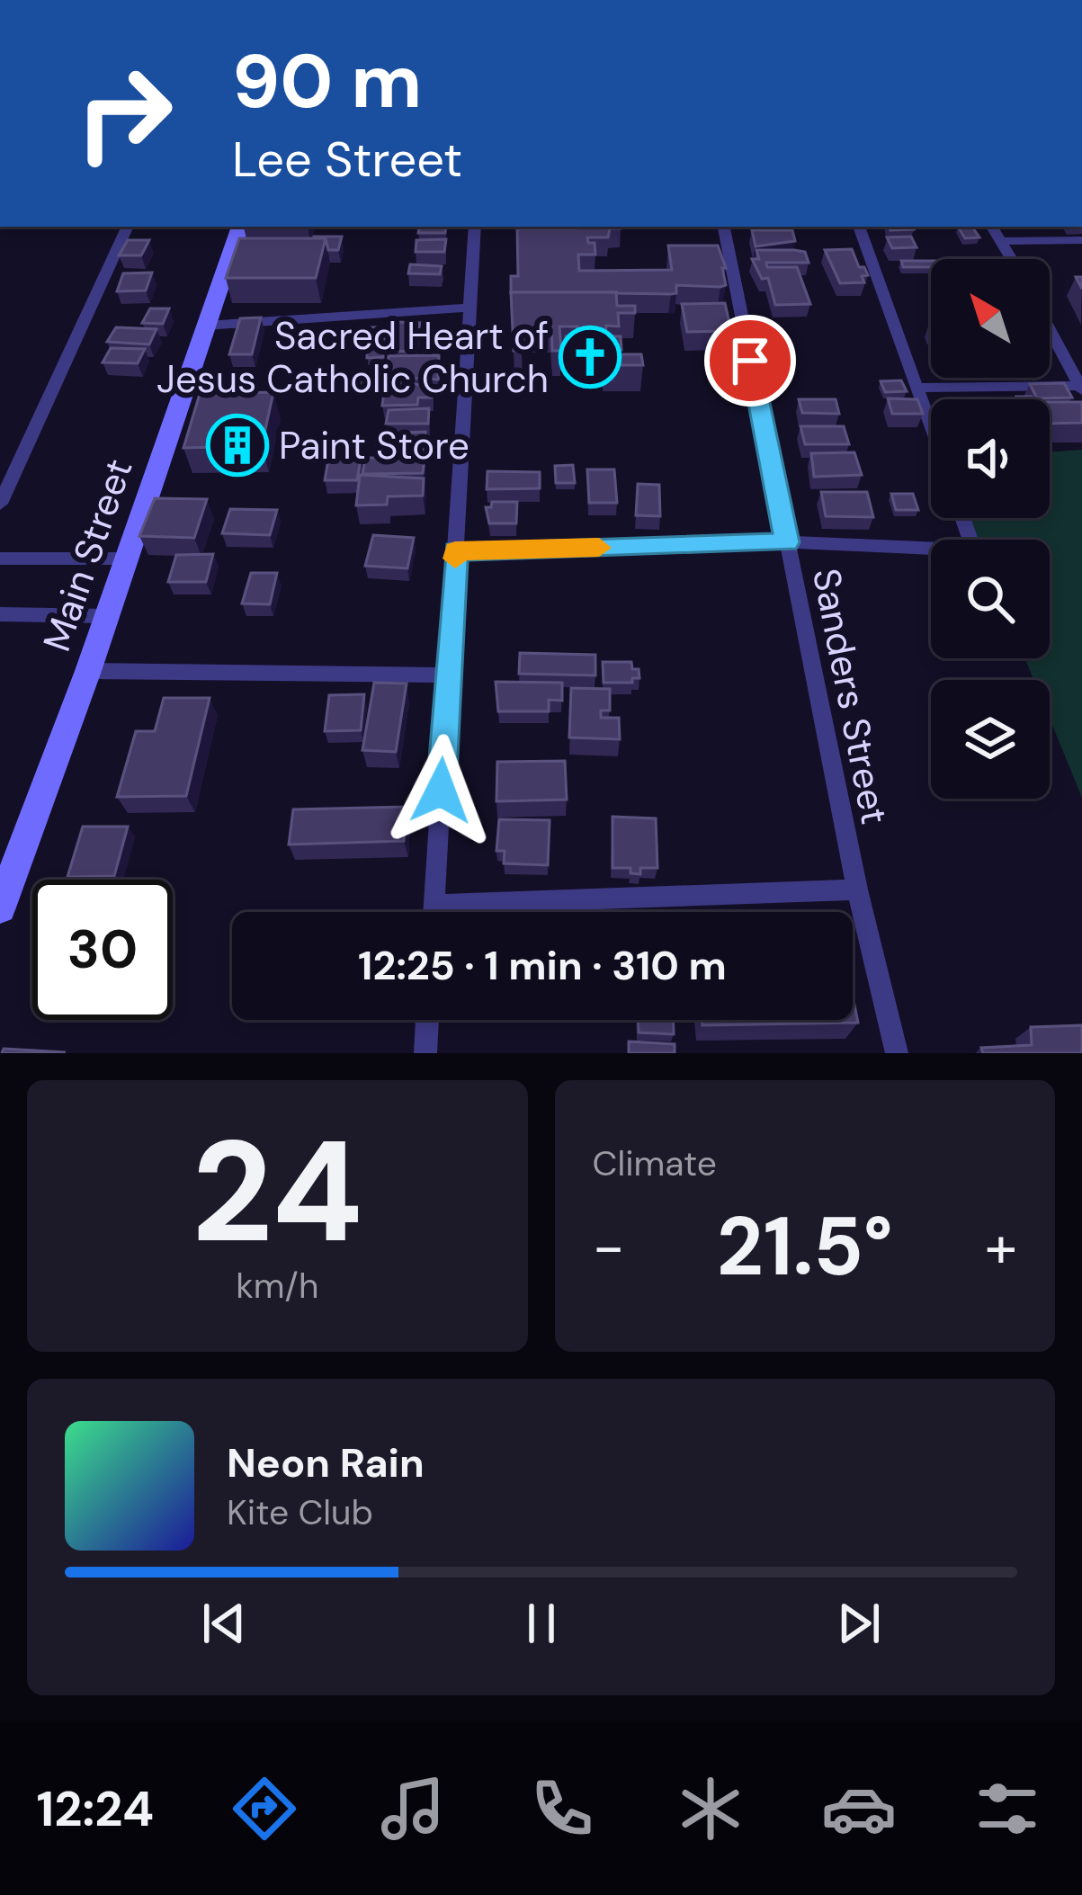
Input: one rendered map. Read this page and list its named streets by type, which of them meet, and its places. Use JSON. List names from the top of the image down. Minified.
{"streets":{"main road":["Main Street"],"street":["Sanders Street"]},"places":{"church":["Sacred Heart of Jesus Catholic Church"],"building":["Paint Store"]},"north":"top left","page":{"turn":["90 m","Lee Street"],"limit":"30","trip":"12:25 · 1 min · 310 m","tile":[["24","km/h"],"Climate"],"heat":["−","21.5°","+"],"song":["Neon Rain","Kite Club"],"tabs":"12:24"}}
